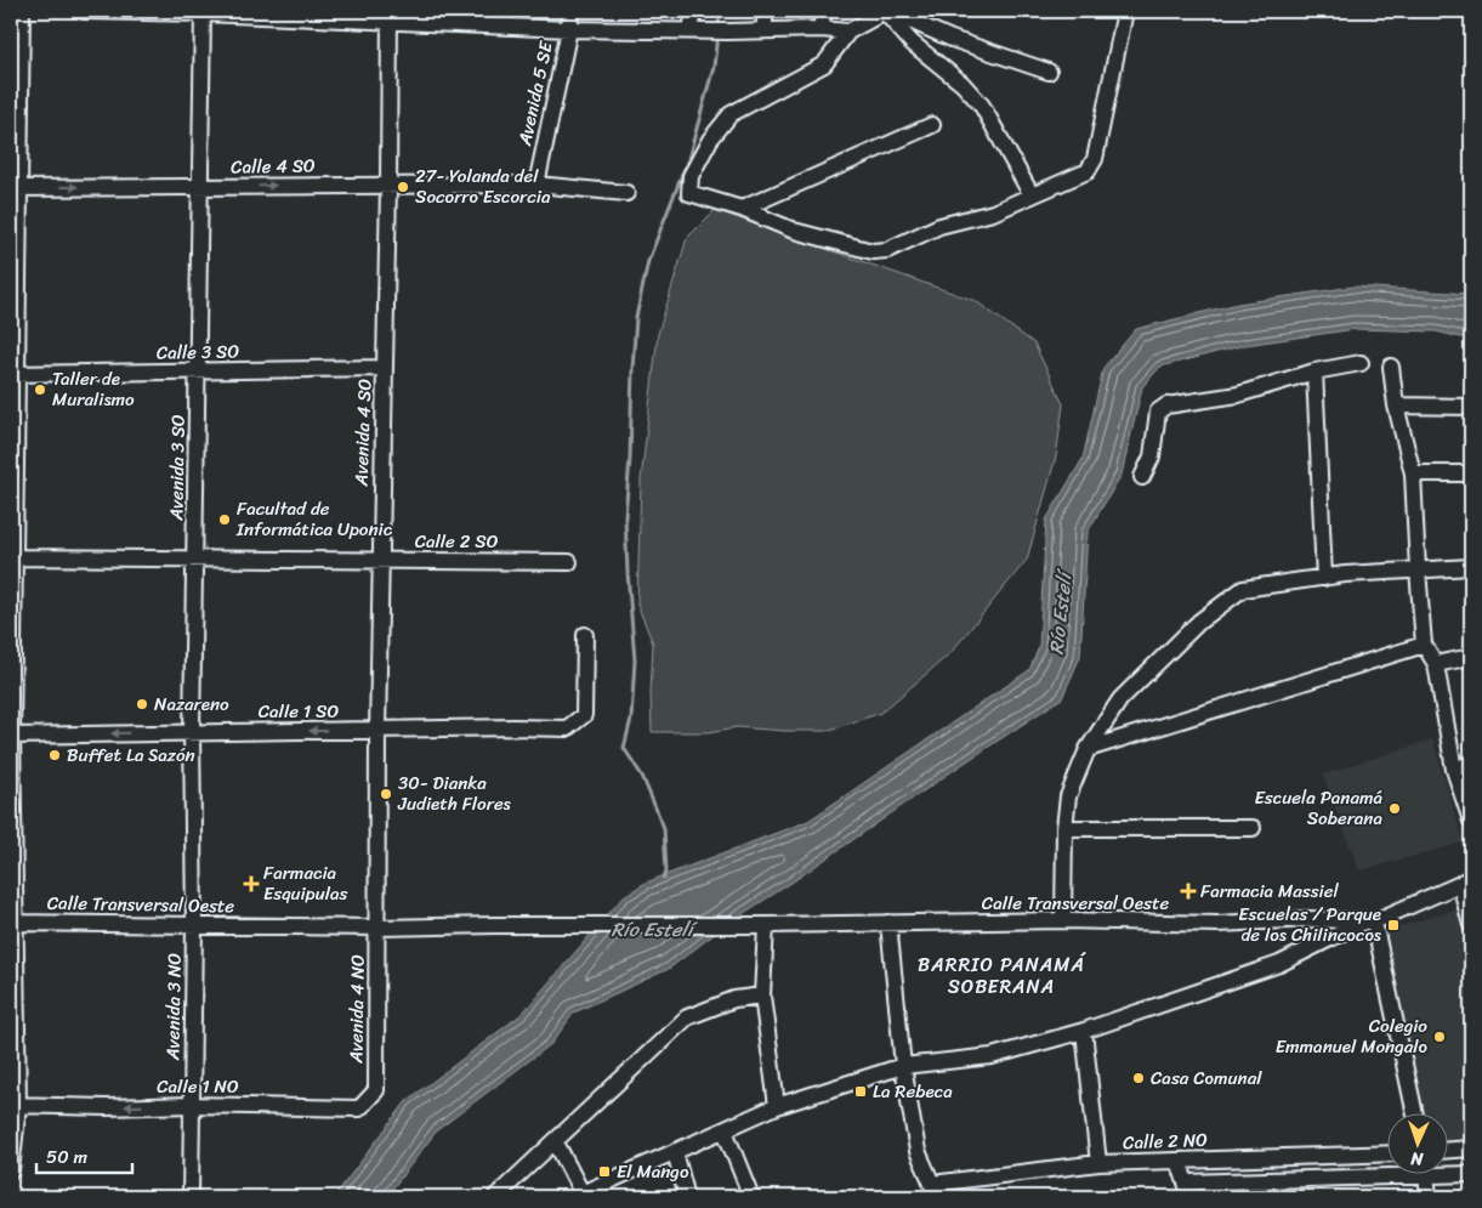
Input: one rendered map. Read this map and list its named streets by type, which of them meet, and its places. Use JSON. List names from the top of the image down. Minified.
{"streets":{"street":["Avenida 5 SE","Calle 4 SO","Calle 3 SO","Avenida 4 SO","Avenida 3 SO","Calle 2 SO","Calle 1 SO","Calle Transversal Oeste","Avenida 3 NO","Avenida 4 NO","Calle 1 NO","Calle 2 NO"]},"crossings":[["Avenida 5 SE","Calle 4 SO"],["Calle 4 SO","Avenida 4 SO"],["Calle 4 SO","Avenida 3 SO"],["Calle 3 SO","Avenida 4 SO"],["Calle 3 SO","Avenida 3 SO"],["Avenida 4 SO","Calle 2 SO"],["Avenida 4 SO","Calle 1 SO"],["Avenida 4 SO","Calle Transversal Oeste"],["Avenida 4 SO","Avenida 4 NO"],["Avenida 3 SO","Calle 2 SO"],["Avenida 3 SO","Calle 1 SO"],["Avenida 3 SO","Calle Transversal Oeste"],["Avenida 3 SO","Avenida 3 NO"],["Calle Transversal Oeste","Avenida 3 NO"],["Calle Transversal Oeste","Avenida 4 NO"],["Avenida 3 NO","Calle 1 NO"],["Avenida 4 NO","Calle 1 NO"]],"one_way":["Calle 4 SO","Calle 1 SO","Calle 1 NO"],"districts":["BARRIO PANAMÁ SOBERANA"],"water":["Río Estelí"],"places":{"other":["27- Yolanda del Socorro Escorcia","Taller de Muralismo","Facultad de Informática Uponic","Nazareno","Buffet La Sazón","30- Dianka Judieth Flores","Escuela Panamá Soberana","Colegio Emmanuel Mongalo","Casa Comunal"],"health":["Farmacia Esquipulas","Farmacia Massiel"],"transit":["Escuelas / Parque de los Chilincocos","La Rebeca","El Mango"]},"scale_bar":"50 m","north":"bottom"}
